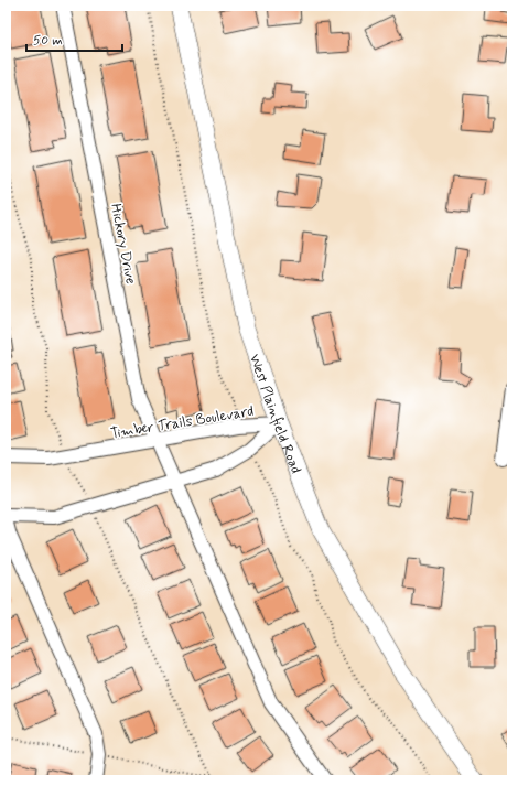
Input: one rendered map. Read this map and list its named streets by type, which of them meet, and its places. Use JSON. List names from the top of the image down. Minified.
{"streets":{"main road":["West Plainfield Road"],"street":["Hickory Drive","Timber Trails Boulevard"]},"crossings":[["Hickory Drive","Timber Trails Boulevard"],["West Plainfield Road","Timber Trails Boulevard"]],"scale_bar":"50 m"}
